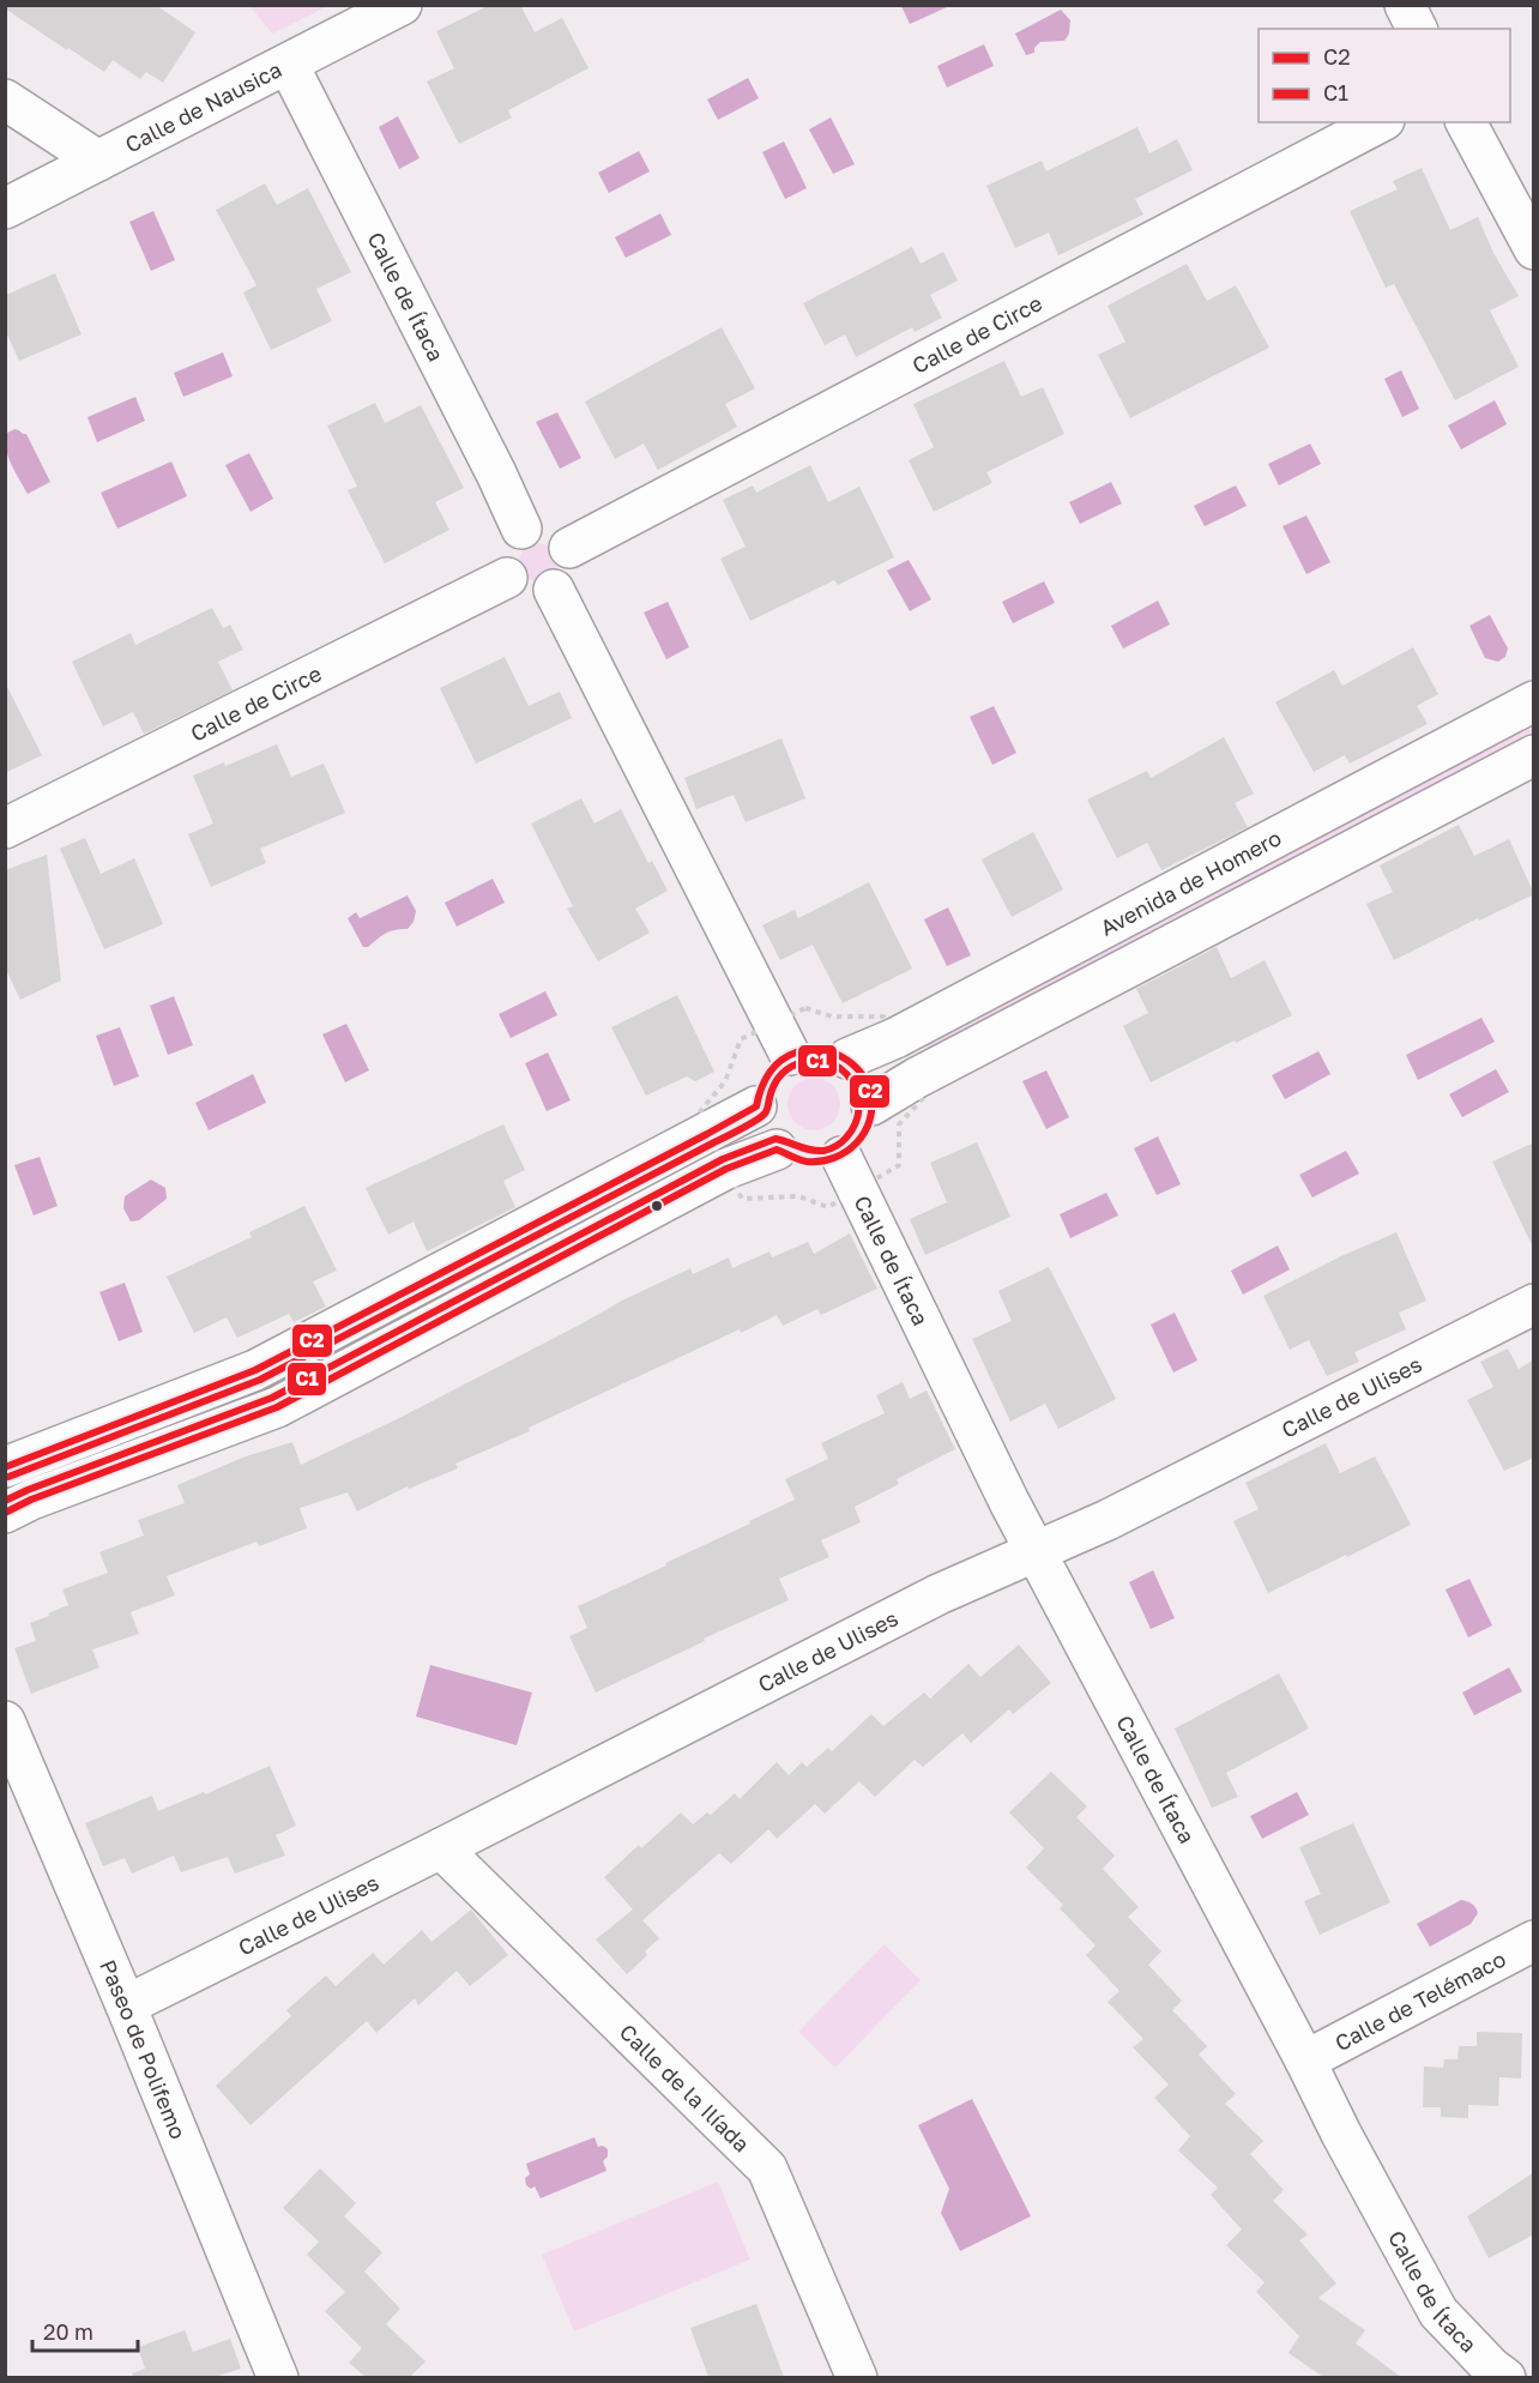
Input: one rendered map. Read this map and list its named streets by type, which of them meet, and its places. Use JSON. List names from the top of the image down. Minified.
{"streets":{"street":["Calle de Nausica","Calle de Ítaca","Calle de Circe","Avenida de Homero","Calle de Ulises","Calle de Telémaco","Paseo de Polifemo","Calle de la Ilíada"]},"crossings":[["Calle de Nausica","Calle de Ítaca"],["Calle de Ítaca","Calle de Circe"],["Calle de Ítaca","Calle de Ulises"],["Calle de Ítaca","Calle de Telémaco"],["Calle de Ulises","Paseo de Polifemo"],["Calle de Ulises","Calle de la Ilíada"]],"lines":["transit line C2","transit line C1"],"legend":["C2","C1"],"scale_bar":"20 m"}
